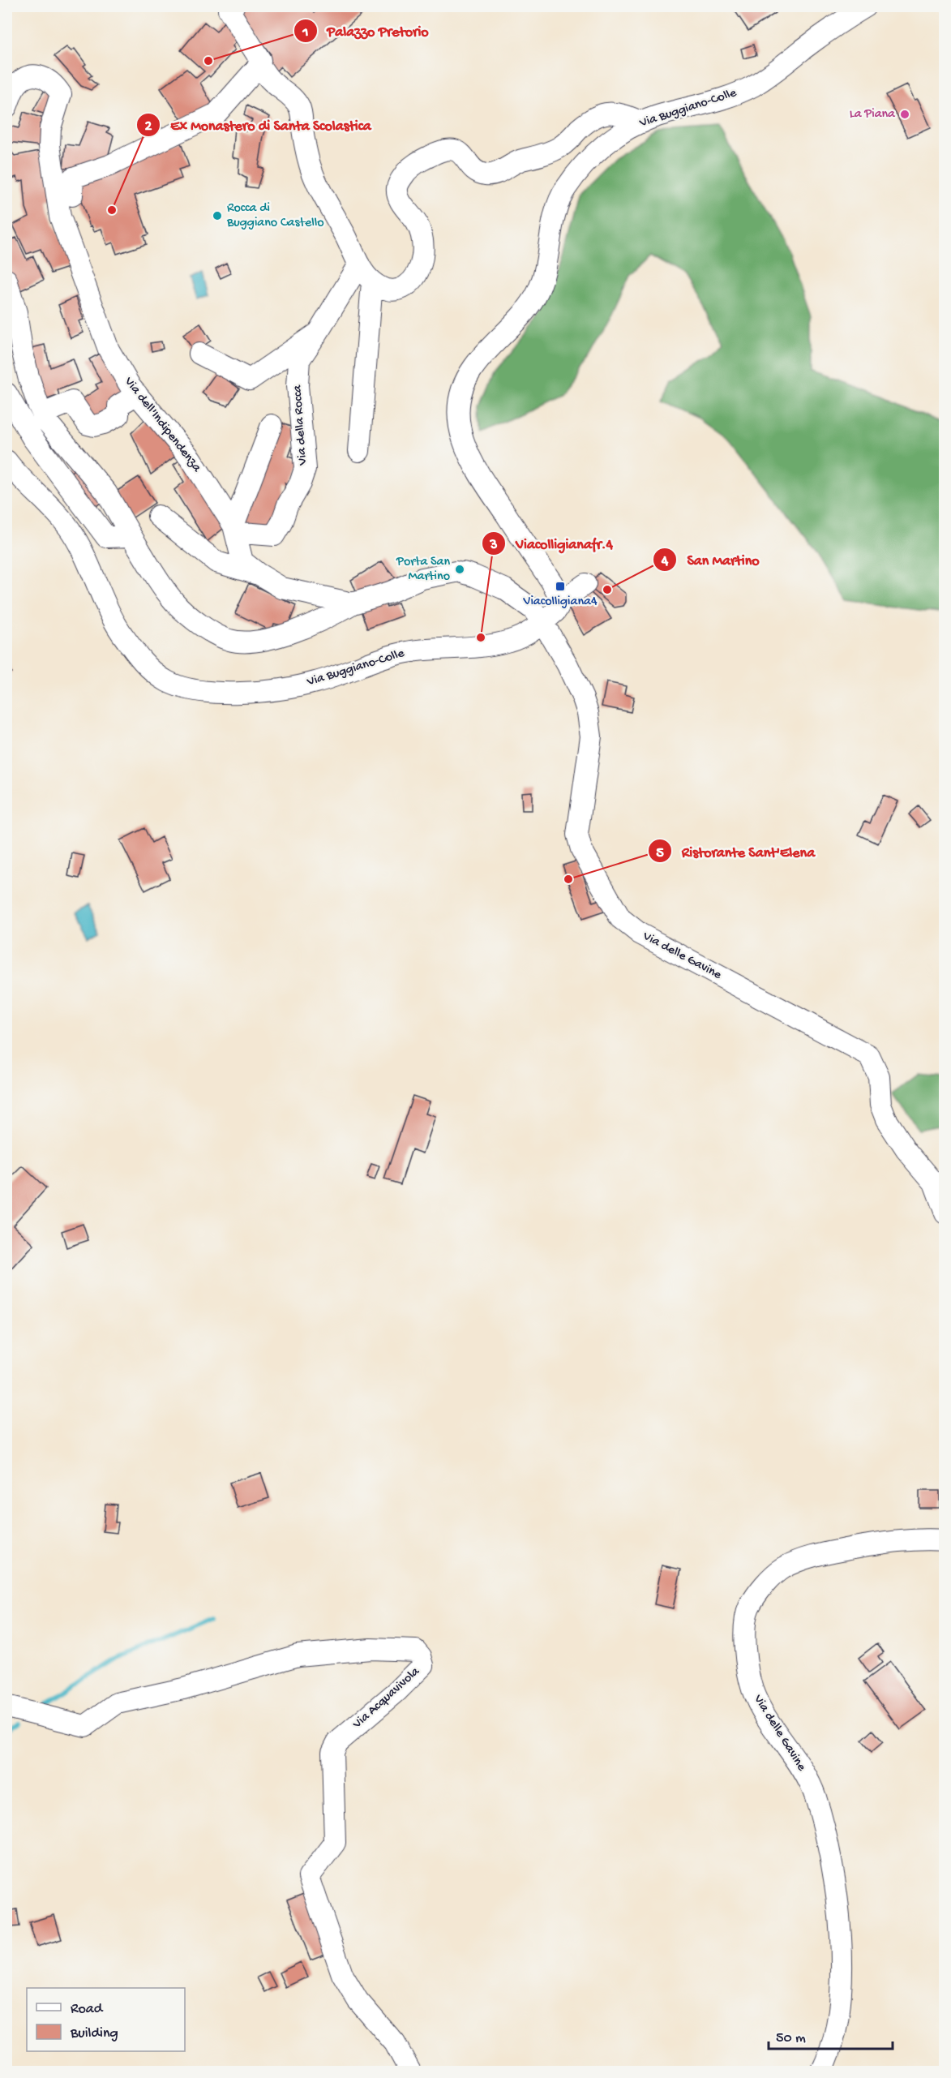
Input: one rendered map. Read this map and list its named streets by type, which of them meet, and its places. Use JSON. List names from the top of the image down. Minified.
{"streets":{"street":["Via Buggiano-Colle","Via dell'Indipendenza","Via della Rocca","Via delle Gavine","Via Acquavivola"]},"crossings":[["Via Buggiano-Colle","Via dell'Indipendenza"],["Via Buggiano-Colle","Via delle Gavine"],["Via dell'Indipendenza","Via della Rocca"],["Via dell'Indipendenza","Via delle Gavine"]],"places":{"other":["Palazzo Pretorio","La Piana","Ex Monastero di Santa Scolastica","Rocca di Buggiano Castello","Porta San Martino","San Martino","Viacolligianafr.4","Ristorante Sant'Elena"],"transit":["Viacolligiana4"]},"legend":["Road","Building"],"scale_bar":"50 m"}
